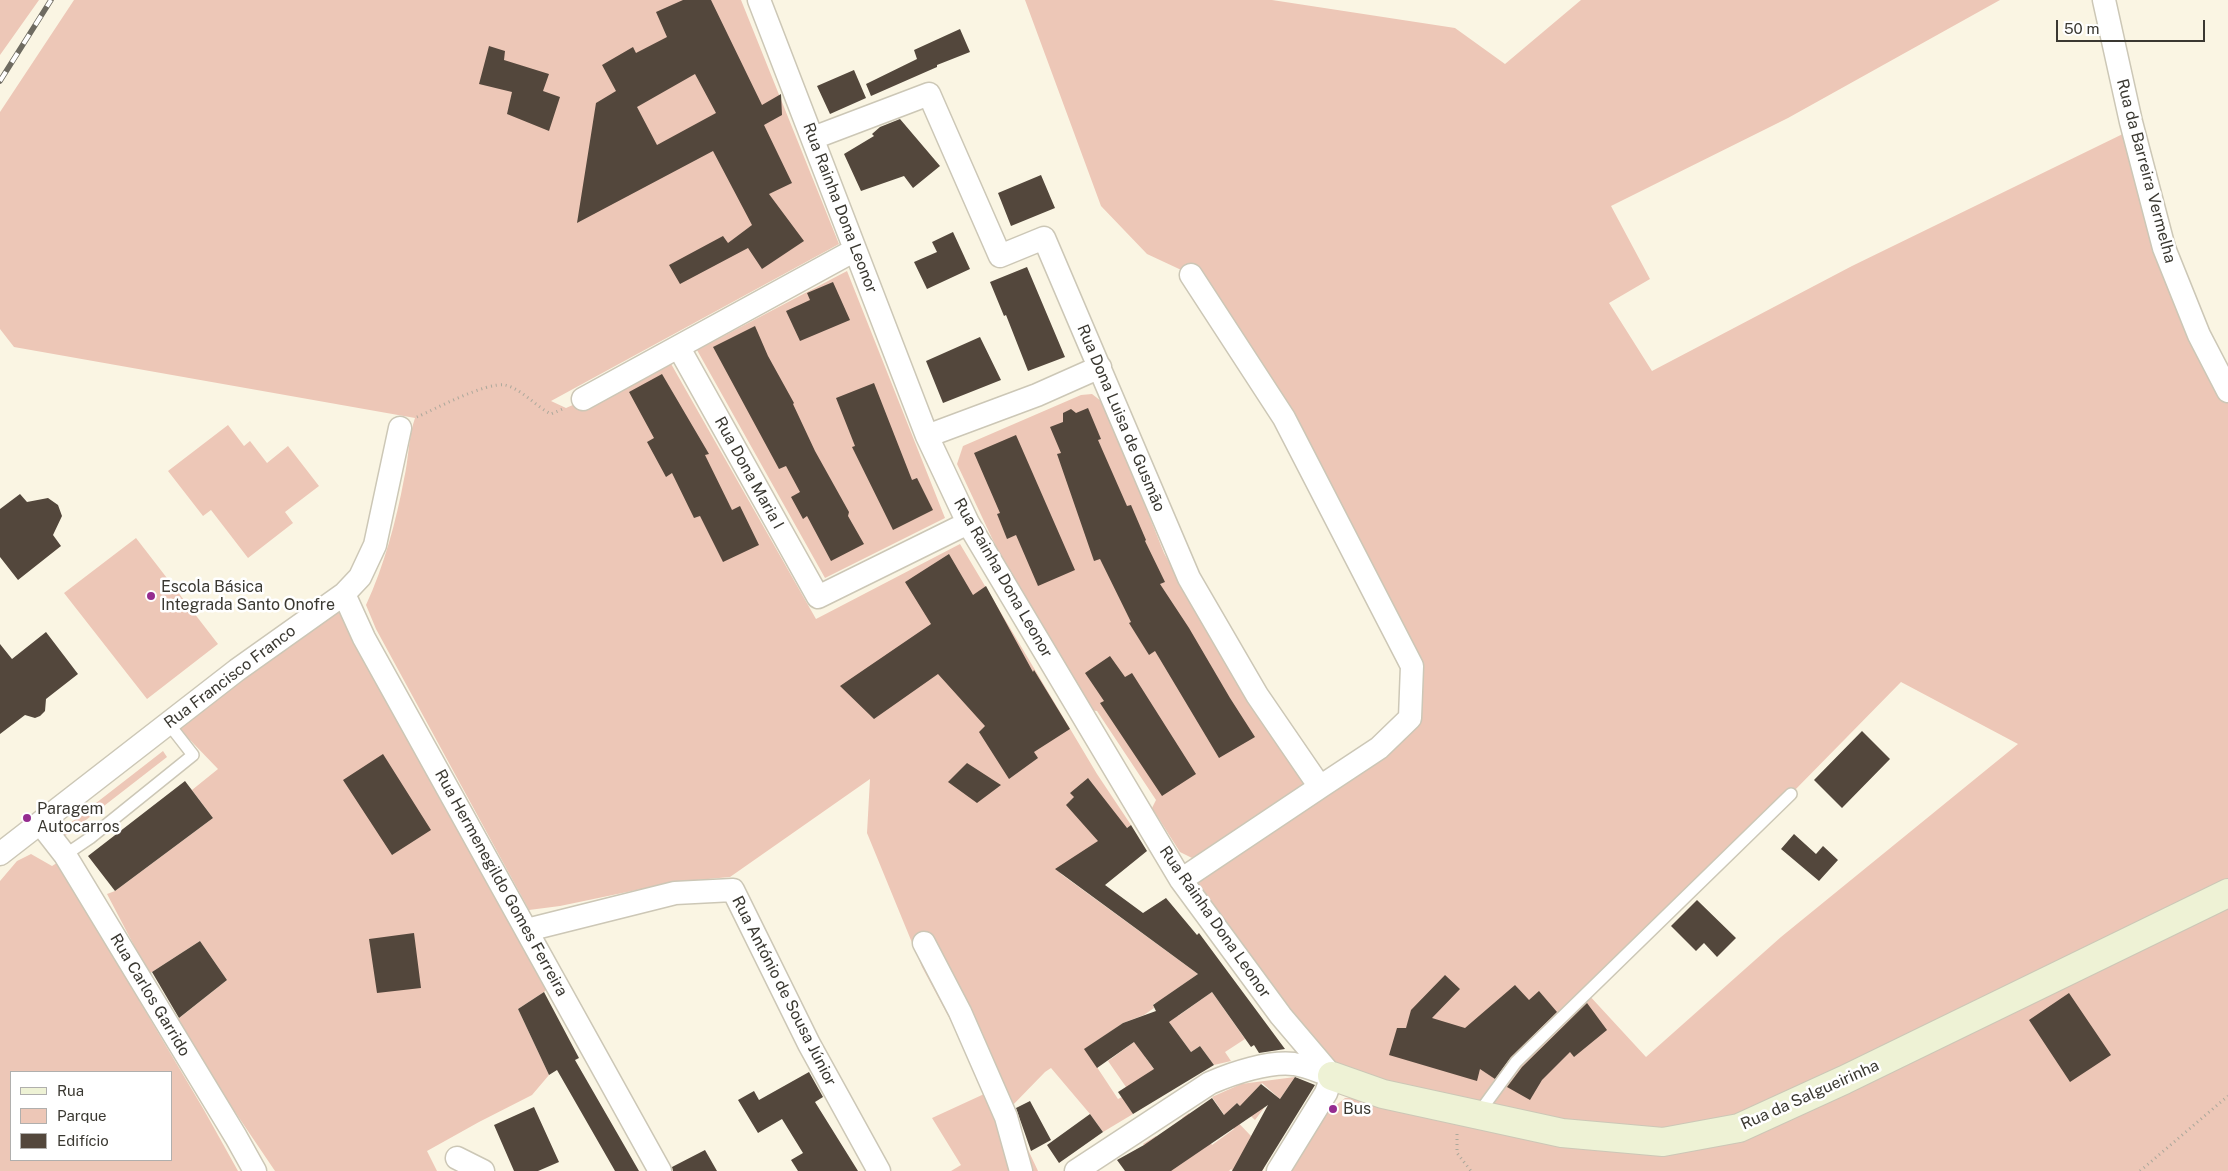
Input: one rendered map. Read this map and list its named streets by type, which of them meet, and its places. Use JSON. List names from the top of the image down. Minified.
{"streets":{"street":["Rua da Barreira Vermelha","Rua Rainha Dona Leonor","Rua Dona Luisa de Gusmão","Rua Dona Maria I","Rua Francisco Franco","Rua Hermenegildo Gomes Ferreira","Rua António de Sousa Júnior","Rua Carlos Garrido","Rua da Salgueirinha"]},"crossings":[["Rua Rainha Dona Leonor","Rua Dona Luisa de Gusmão"],["Rua Rainha Dona Leonor","Rua Dona Maria I"],["Rua Rainha Dona Leonor","Rua da Salgueirinha"],["Rua Francisco Franco","Rua Hermenegildo Gomes Ferreira"],["Rua Francisco Franco","Rua Carlos Garrido"],["Rua Hermenegildo Gomes Ferreira","Rua António de Sousa Júnior"]],"places":["Escola Básica Integrada Santo Onofre","Paragem Autocarros","Bus"],"legend":["Rua","Parque","Edifício"],"scale_bar":"50 m"}
